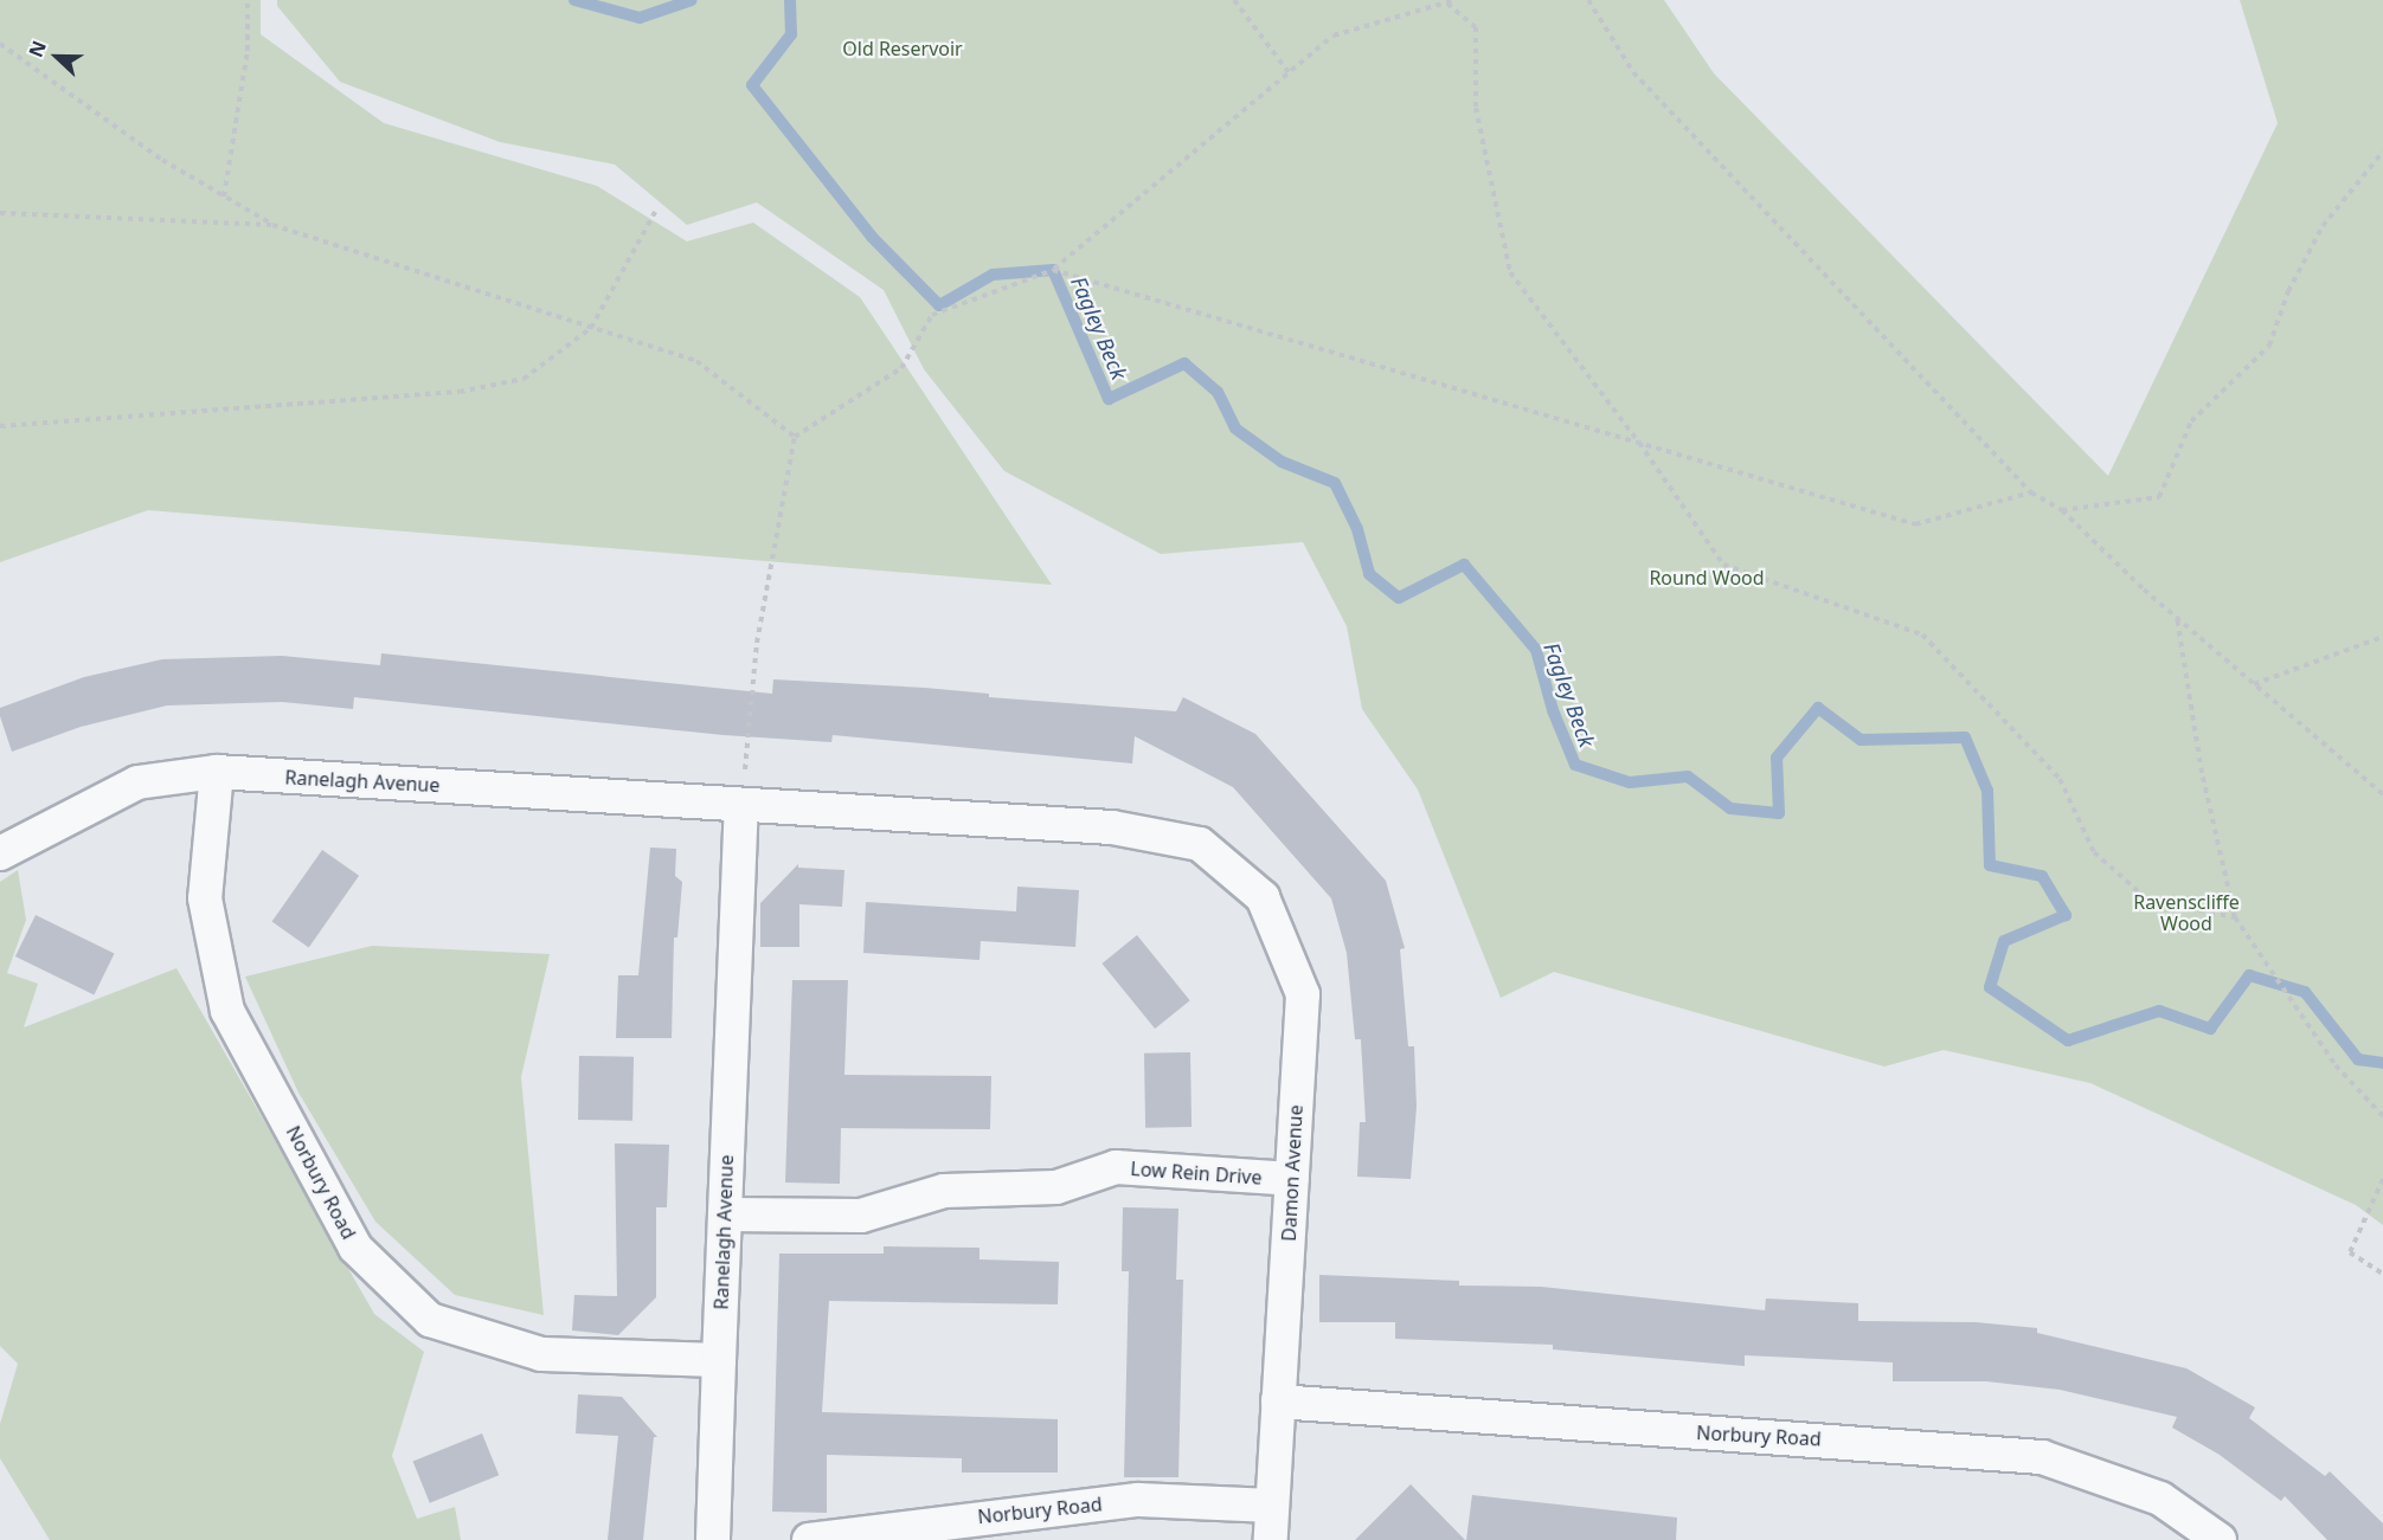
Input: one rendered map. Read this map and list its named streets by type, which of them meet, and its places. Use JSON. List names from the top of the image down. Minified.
{"streets":{"street":["Ranelagh Avenue","Low Rein Drive","Damon Avenue","Norbury Road"]},"crossings":[["Ranelagh Avenue","Low Rein Drive"],["Ranelagh Avenue","Damon Avenue"],["Ranelagh Avenue","Norbury Road"],["Low Rein Drive","Damon Avenue"],["Damon Avenue","Norbury Road"]],"water":["Fagley Beck"],"parks":["Old Reservoir","Round Wood","Ravenscliffe Wood"],"north":"left"}
